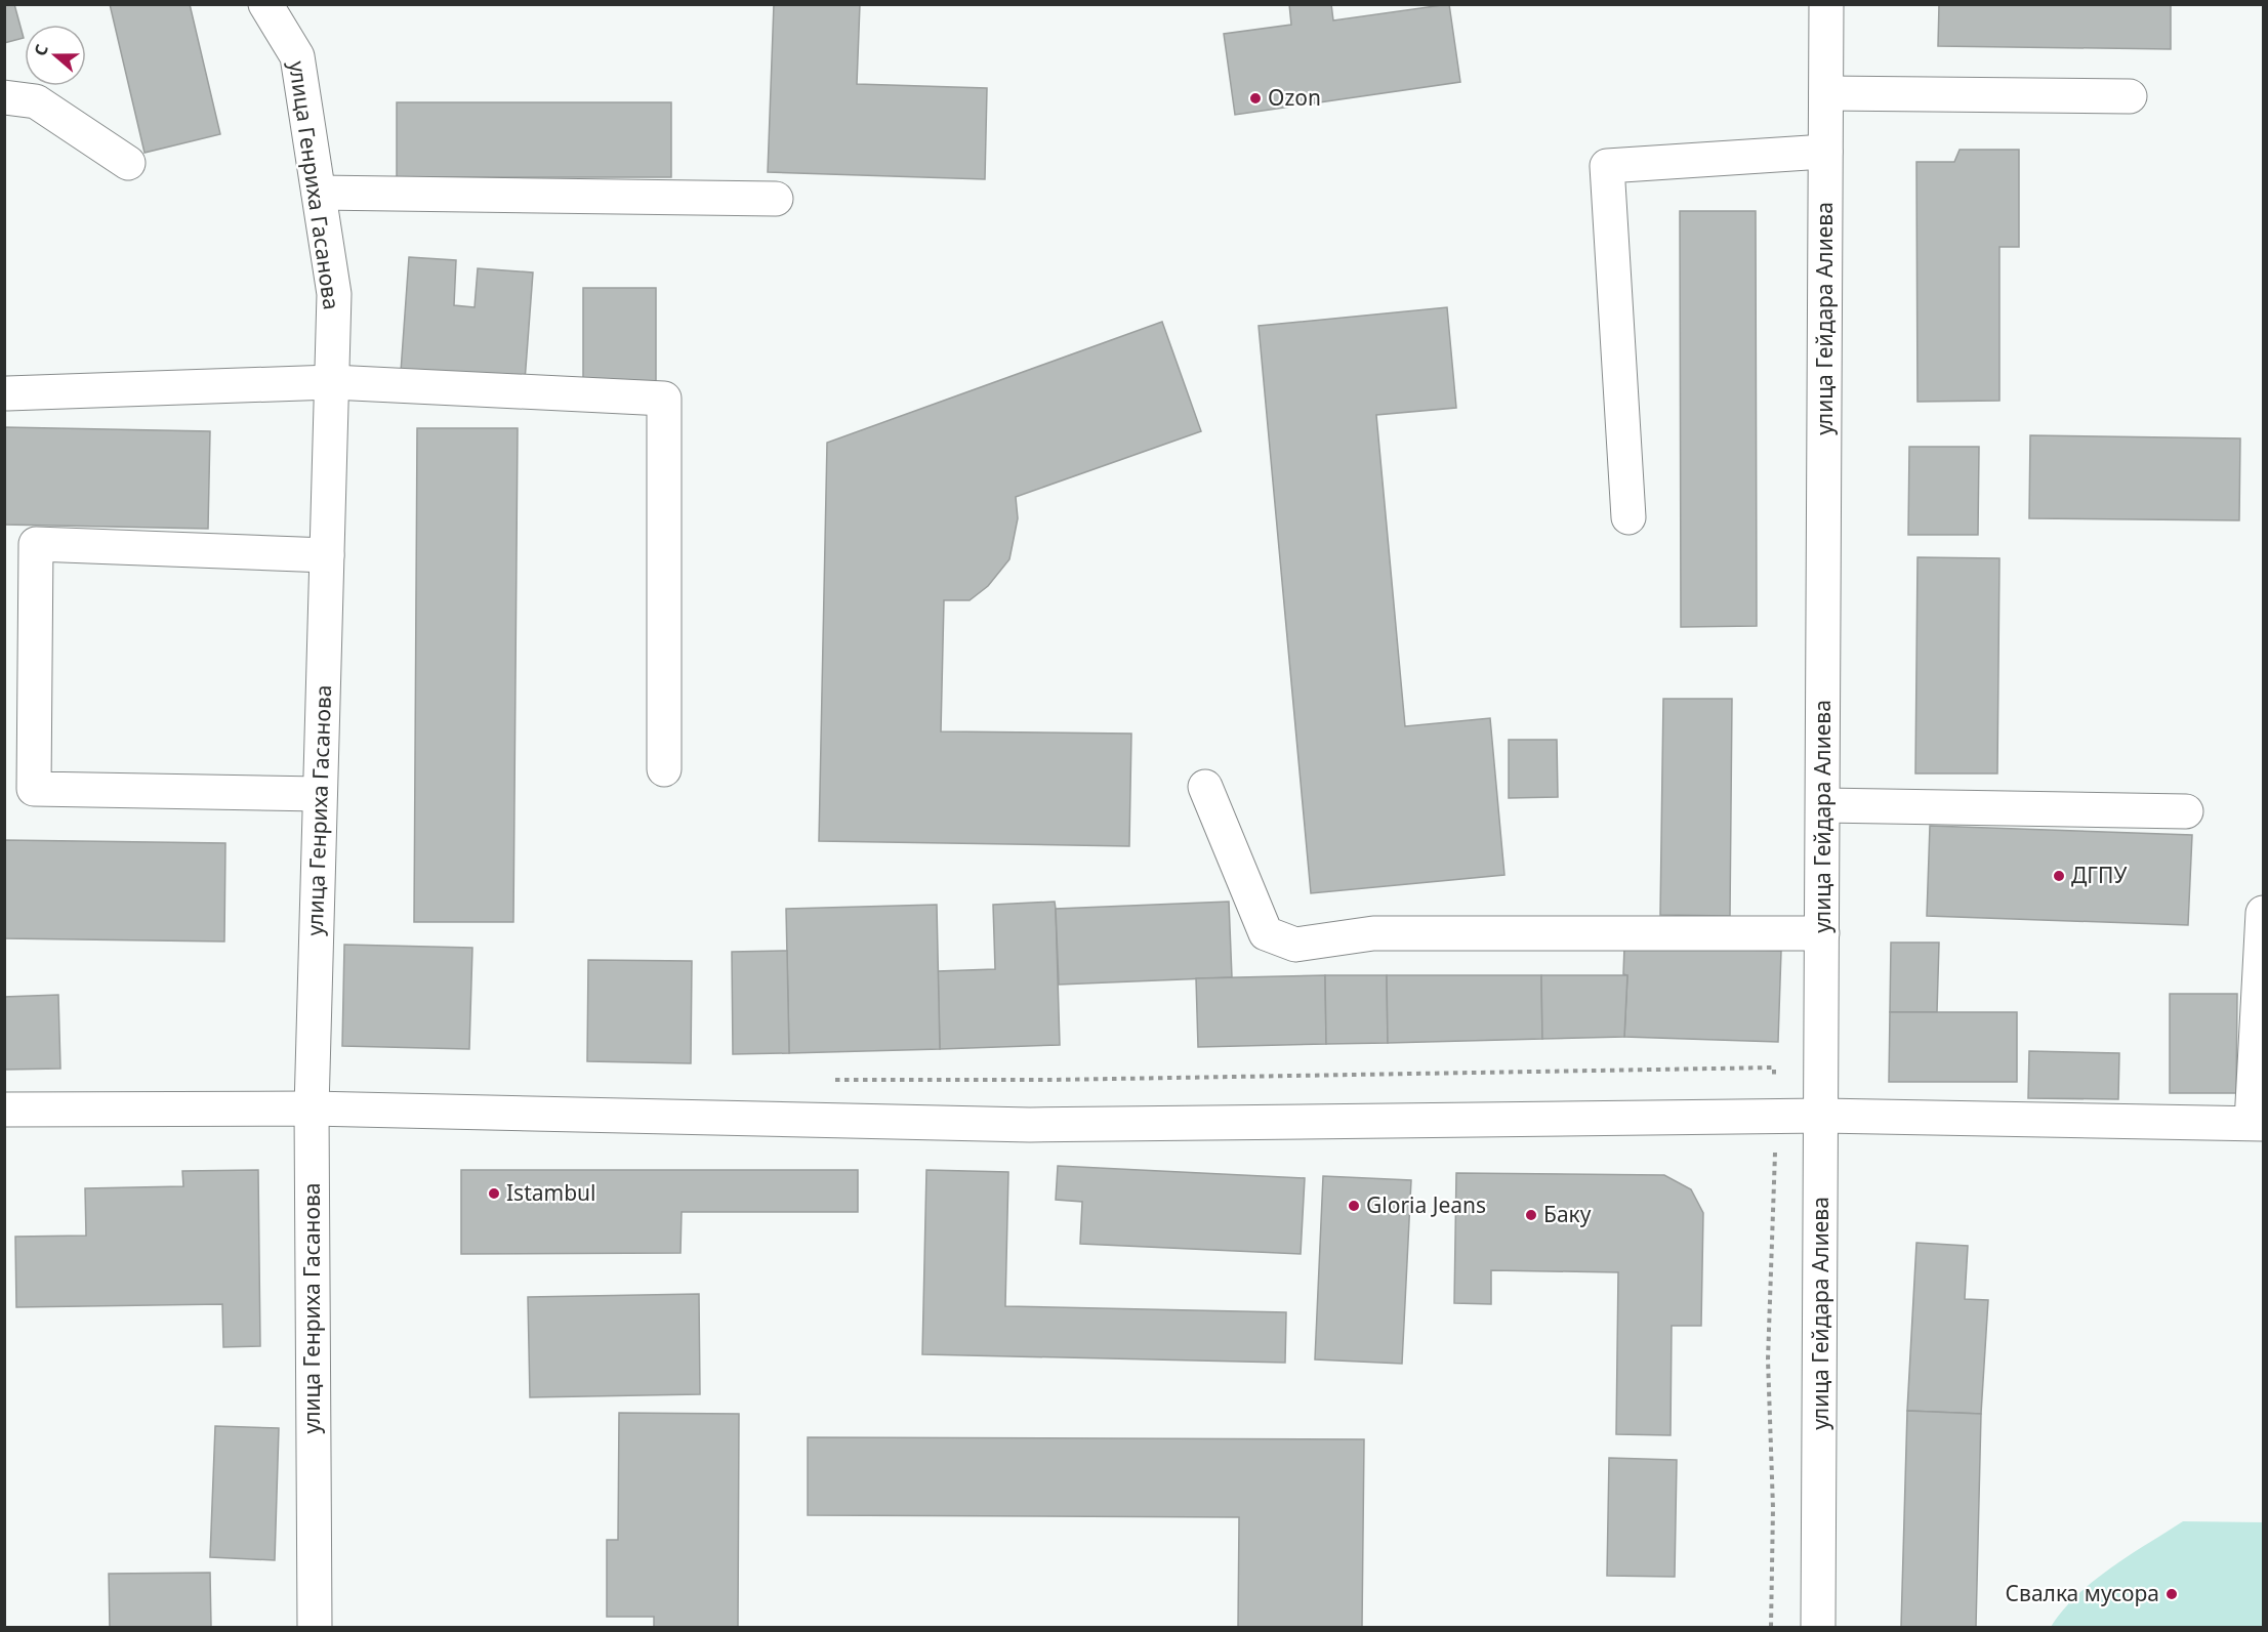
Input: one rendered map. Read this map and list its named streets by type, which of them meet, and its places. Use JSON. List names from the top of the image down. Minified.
{"streets":{"street":["улица Генриха Гасанова","улица Гейдара Алиева"]},"places":["Ozon","ДГПУ","Istambul","Gloria Jeans","Баку","Свалка мусора"],"north":"left"}
